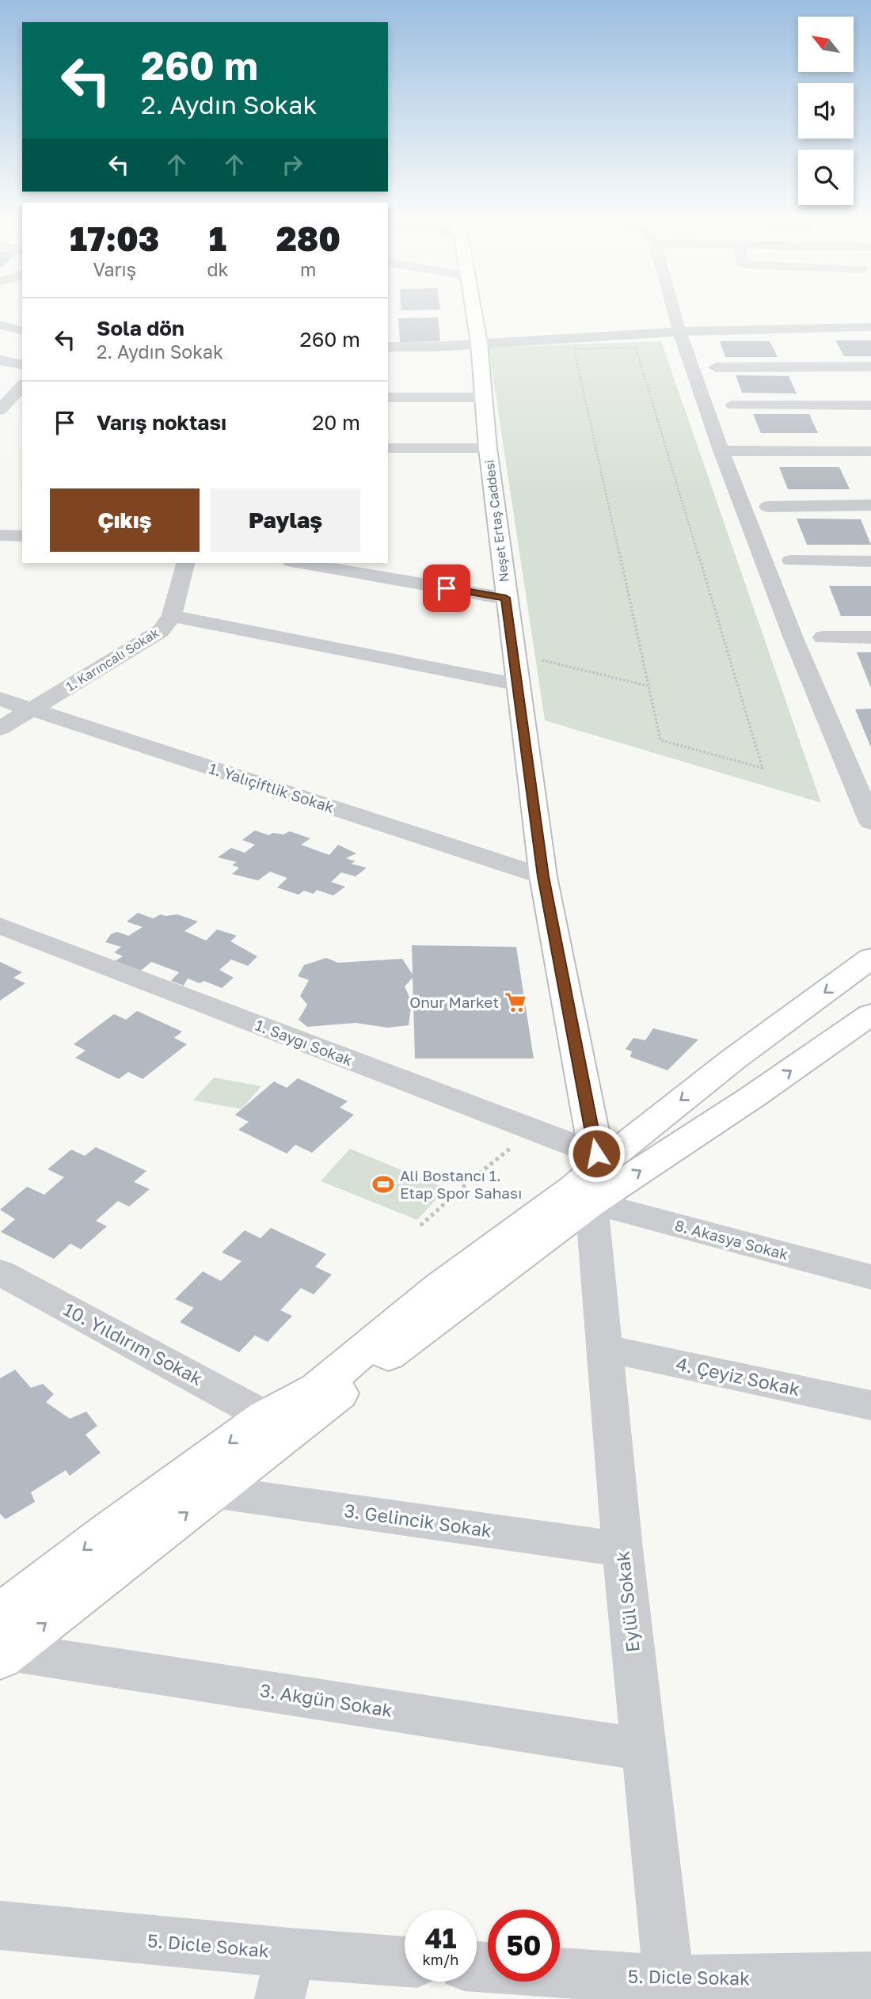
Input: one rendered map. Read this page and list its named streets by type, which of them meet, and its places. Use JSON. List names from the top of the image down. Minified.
{"streets":{"main road":["Neşet Ertaş Caddesi"],"street":["1. Karıncalı Sokak","1. Yalıçiftlik Sokak","1. Saygı Sokak","8. Akasya Sokak","10. Yıldırım Sokak","4. Çeyiz Sokak","3. Gelincik Sokak","Eylül Sokak","3. Akgün Sokak","5. Dicle Sokak"]},"crossings":[["Neşet Ertaş Caddesi","1. Yalıçiftlik Sokak"],["Neşet Ertaş Caddesi","1. Saygı Sokak"],["1. Karıncalı Sokak","1. Yalıçiftlik Sokak"],["8. Akasya Sokak","Eylül Sokak"],["4. Çeyiz Sokak","Eylül Sokak"],["3. Gelincik Sokak","Eylül Sokak"],["Eylül Sokak","3. Akgün Sokak"],["Eylül Sokak","5. Dicle Sokak"]],"places":{"supermarket":["Onur Market"],"sports":["Ali Bostancı 1. Etap Spor Sahası"]},"north":"top left","page":{"turn":["260 m","2. Aydın Sokak"],"eta":["17:03","Varış","1","dk","280","m"],"list":[{"name":"Sola dön","note":"2. Aydın Sokak","value":"260 m"},{"name":"Varış noktası","value":"20 m"}],"buttons":["Çıkış","Paylaş"],"speed":"41 km/h","limit":"50"}}
